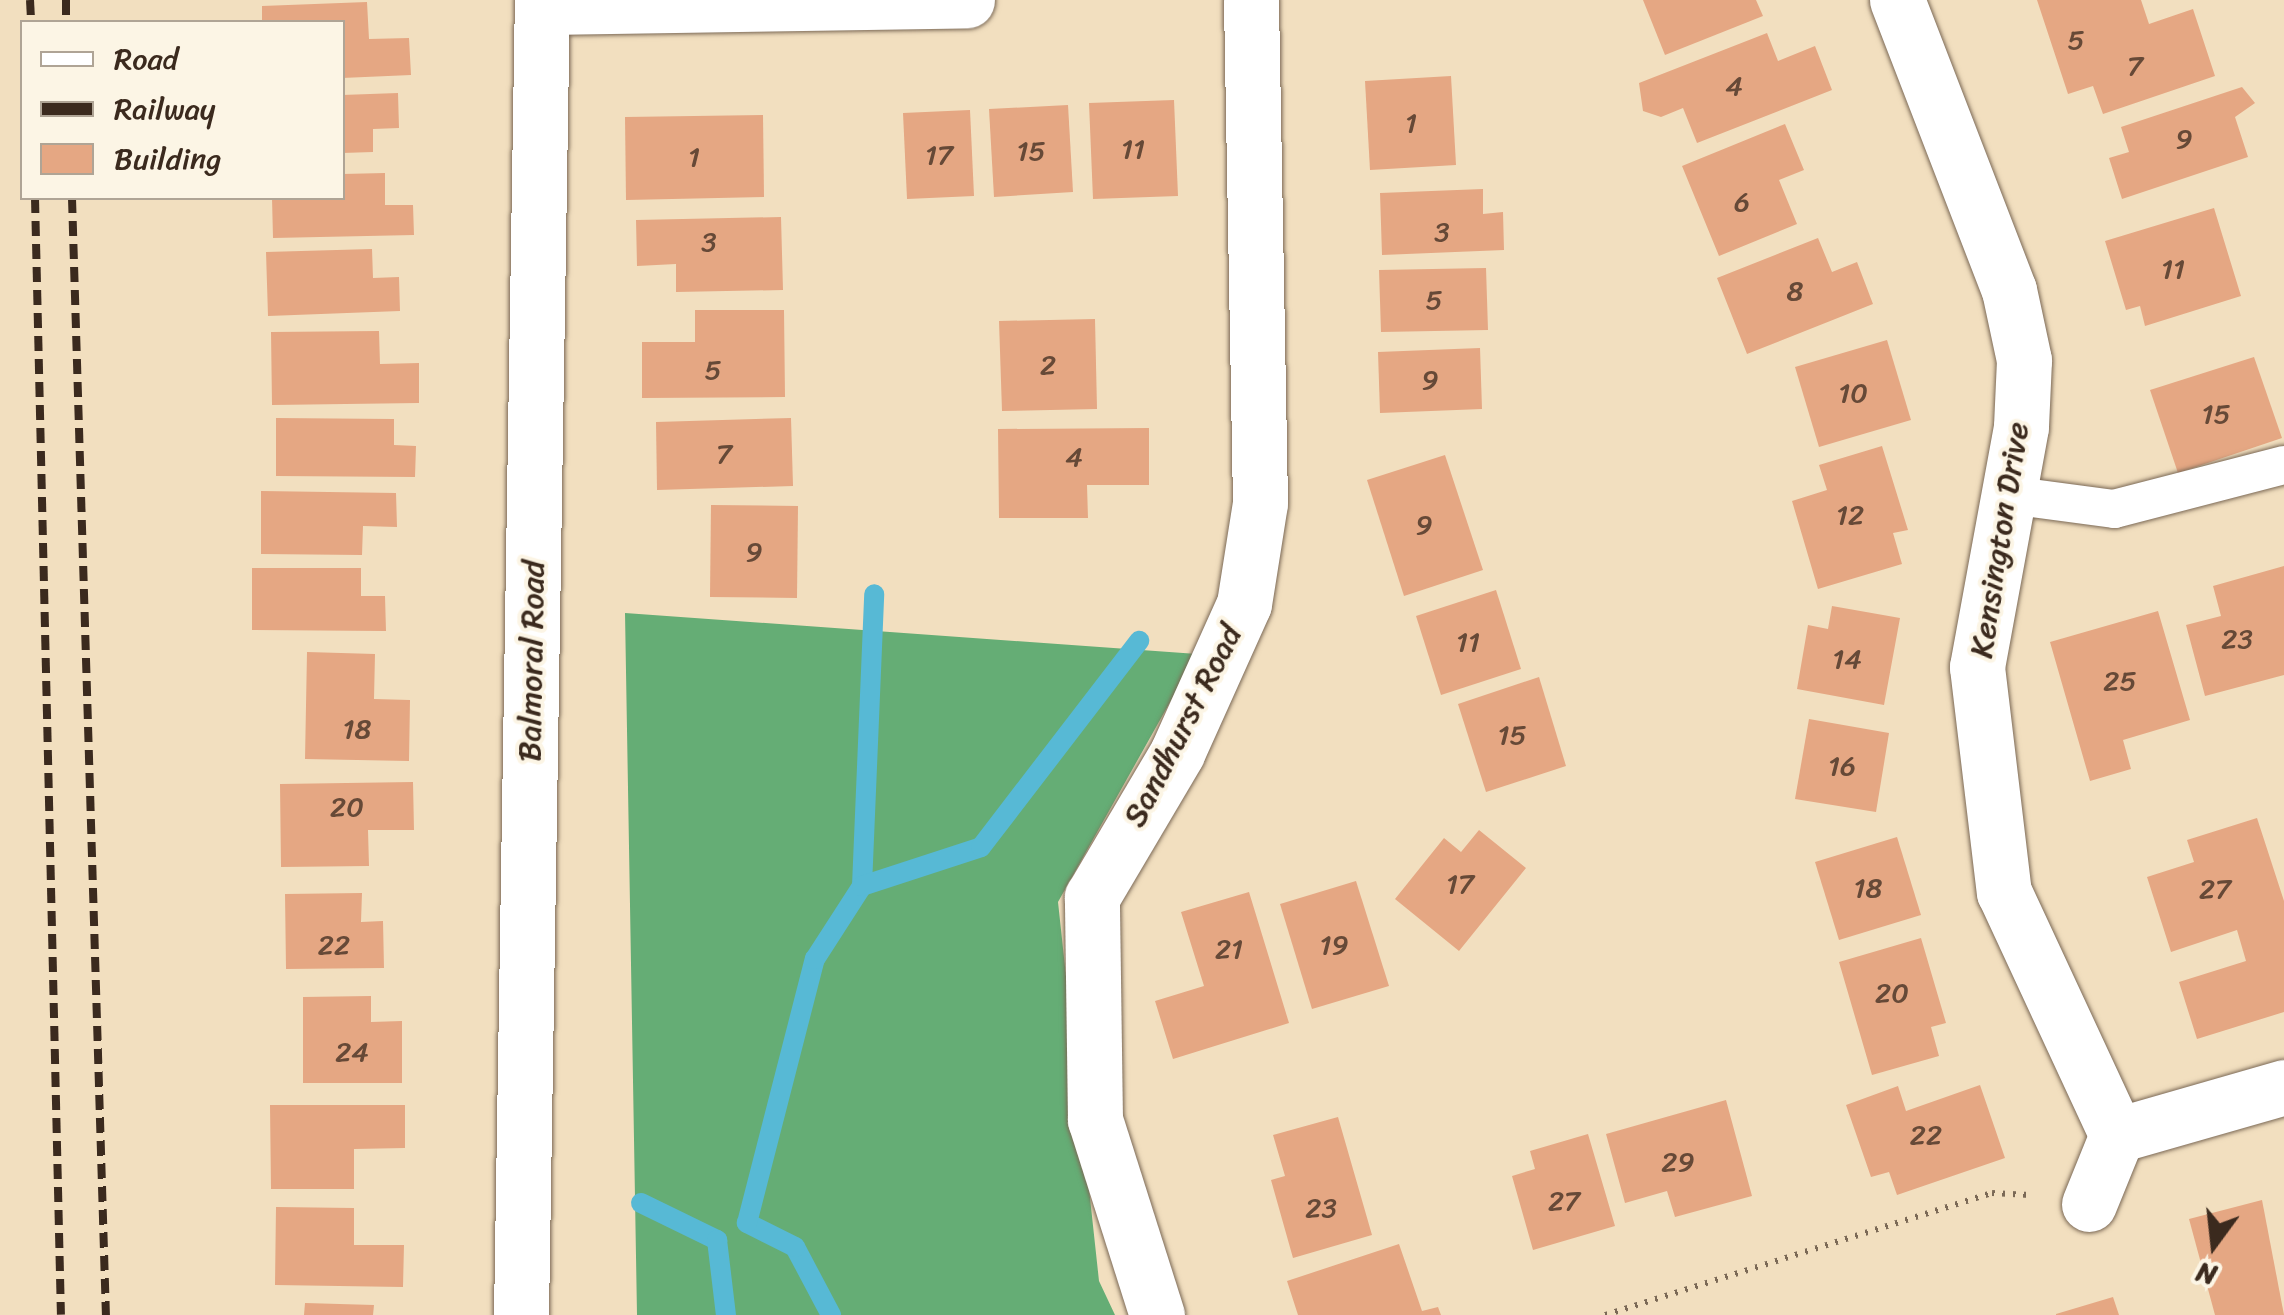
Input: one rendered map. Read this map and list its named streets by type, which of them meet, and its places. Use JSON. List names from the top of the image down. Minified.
{"streets":{"street":["Kensington Drive","Balmoral Road","Sandhurst Road"]},"house_numbers":["5","7","4","1","9","11","15","17","1","6","3","3","11","8","5","2","5","9","10","15","7","4","12","9","9","23","11","14","25","18","15","16","20","17","18","27","22","19","21","20","24","22","29","27","23"],"legend":["Road","Railway","Building"],"north":"bottom"}
